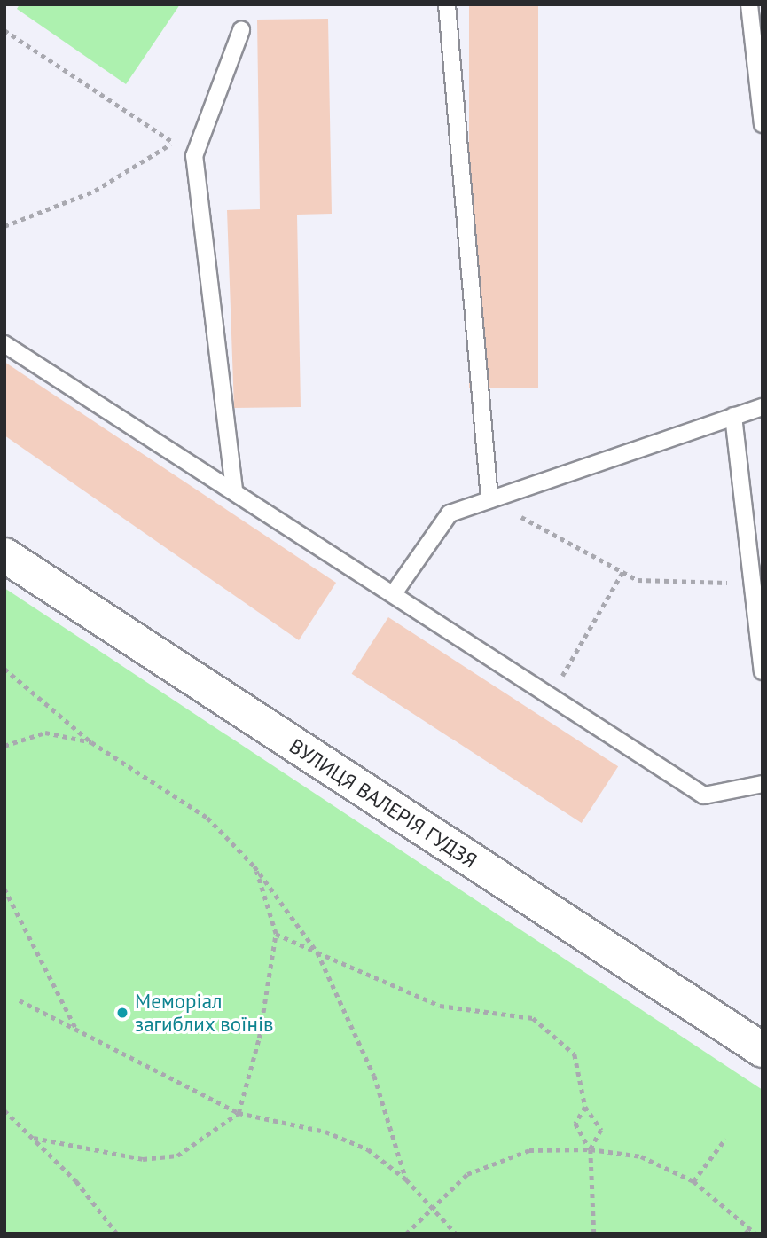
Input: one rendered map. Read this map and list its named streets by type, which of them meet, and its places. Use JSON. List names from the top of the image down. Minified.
{"streets":{"street":["ВУЛИЦЯ ВАЛЕРІЯ ГУДЗЯ"]},"places":["Меморіал загиблих воїнів"]}
